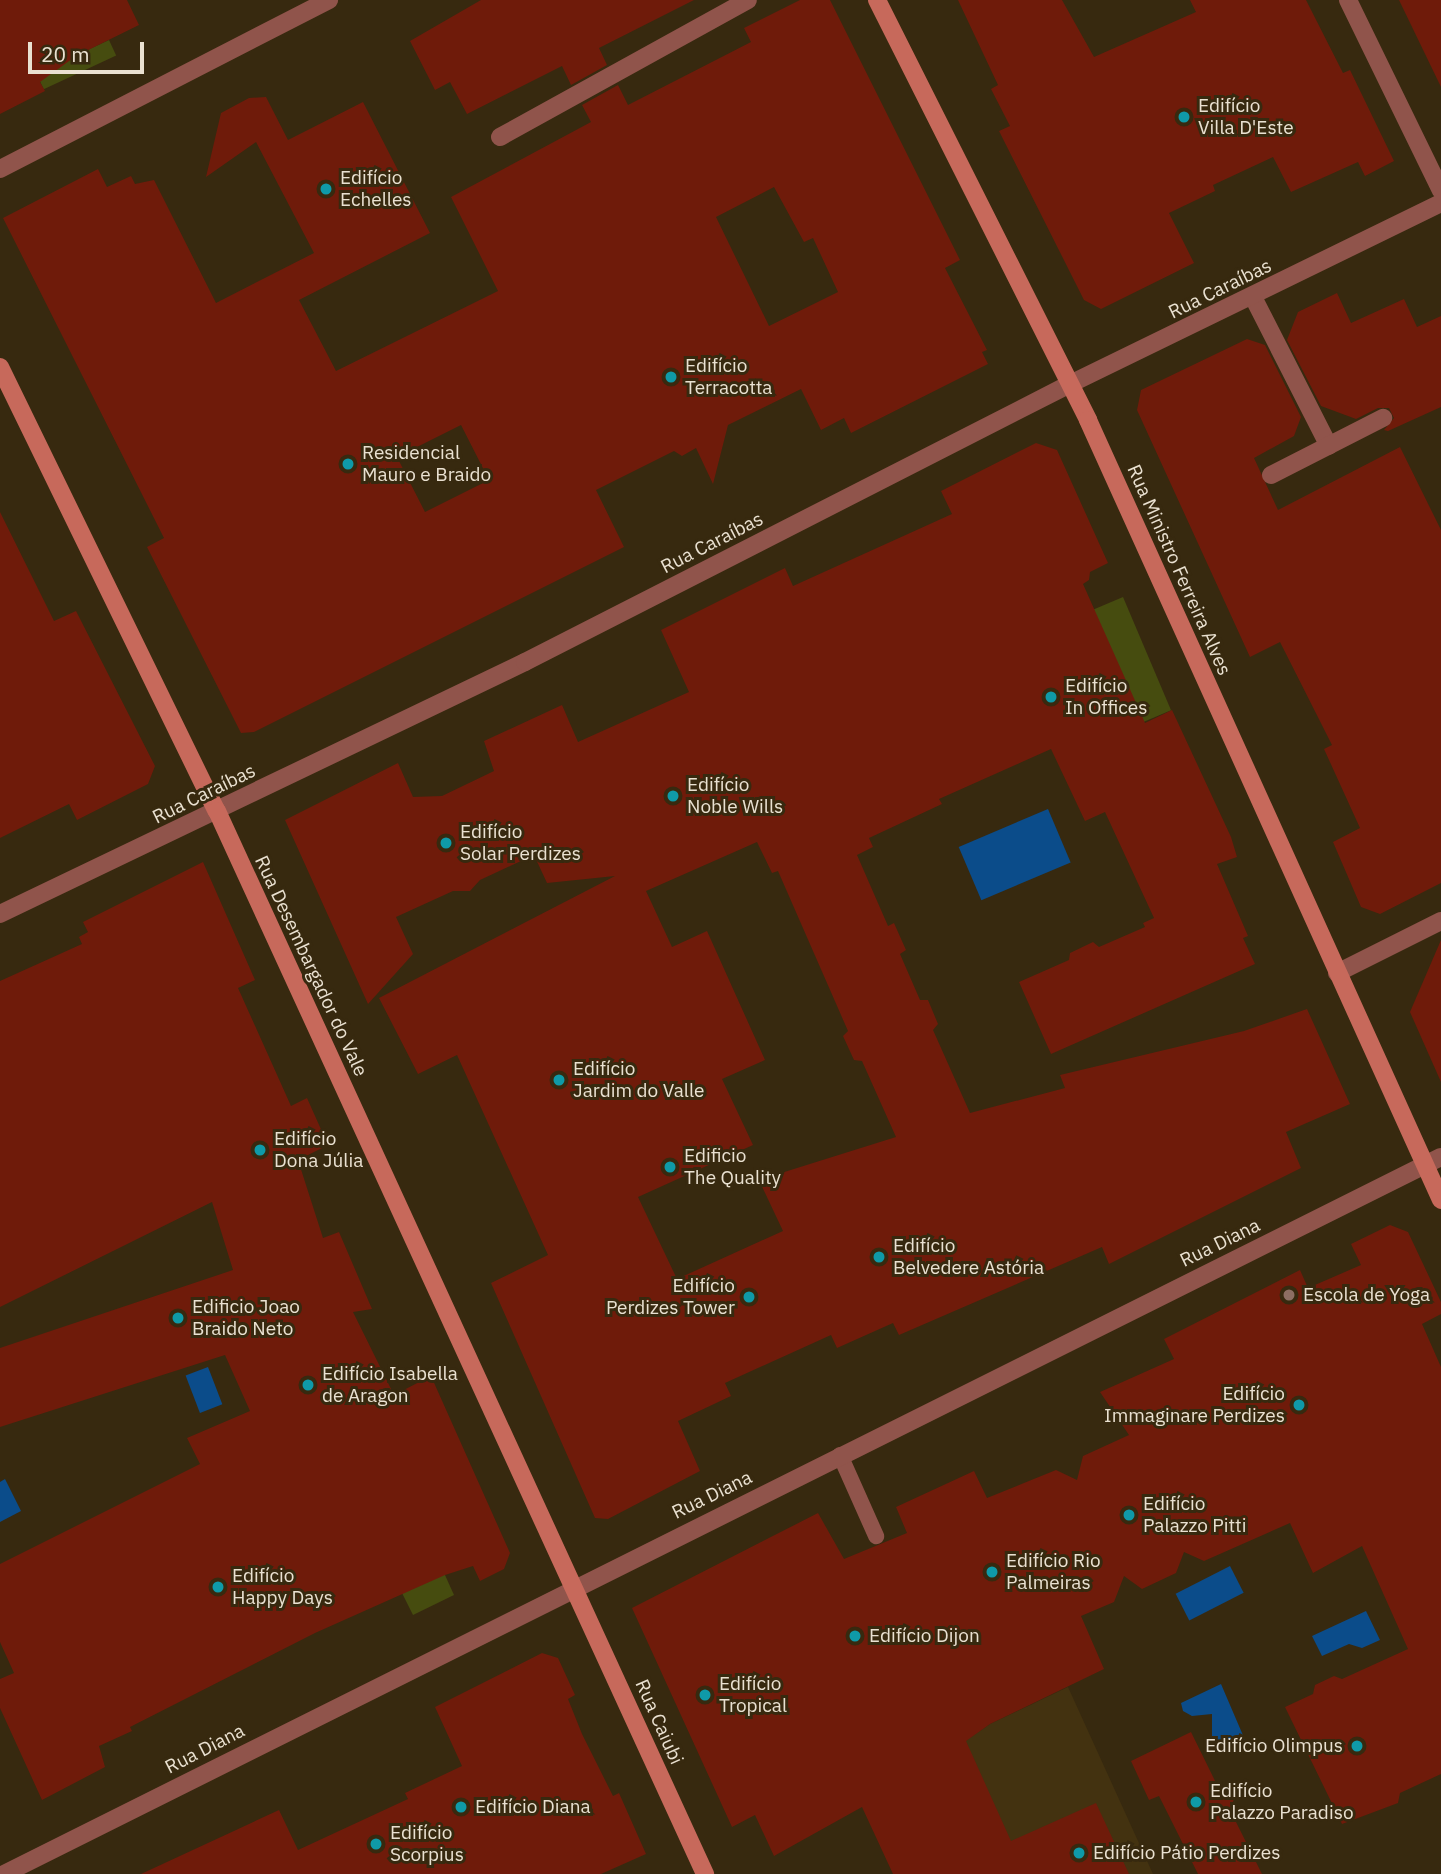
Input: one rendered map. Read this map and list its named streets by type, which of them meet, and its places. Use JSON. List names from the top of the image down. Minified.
{"streets":{"main road":["Rua Ministro Ferreira Alves","Rua Desembargador do Vale","Rua Caiubi"],"street":["Rua Caraíbas","Rua Diana"]},"crossings":[["Rua Caraíbas","Rua Ministro Ferreira Alves"],["Rua Caraíbas","Rua Desembargador do Vale"],["Rua Ministro Ferreira Alves","Rua Diana"],["Rua Desembargador do Vale","Rua Diana"],["Rua Desembargador do Vale","Rua Caiubi"],["Rua Diana","Rua Caiubi"]],"places":["Edifício Villa D'Este","Edifício Echelles","Edifício Terracotta","Residencial Mauro e Braido","Edifício In Offices","Edifício Noble Wills","Edifício Solar Perdizes","Edifício Jardim do Valle","Edifício Dona Júlia","Edificio The Quality","Edifício Belvedere Astória","Escola de Yoga","Edifício Perdizes Tower","Edificio Joao Braido Neto","Edifício Isabella de Aragon","Edifício Immaginare Perdizes","Edifício Palazzo Pitti","Edifício Rio Palmeiras","Edifício Happy Days","Edifício Dijon","Edifício Tropical","Edifício Olimpus","Edifício Palazzo Paradiso","Edifício Diana","Edifício Scorpius","Edifício Pátio Perdizes"],"scale_bar":"20 m"}
